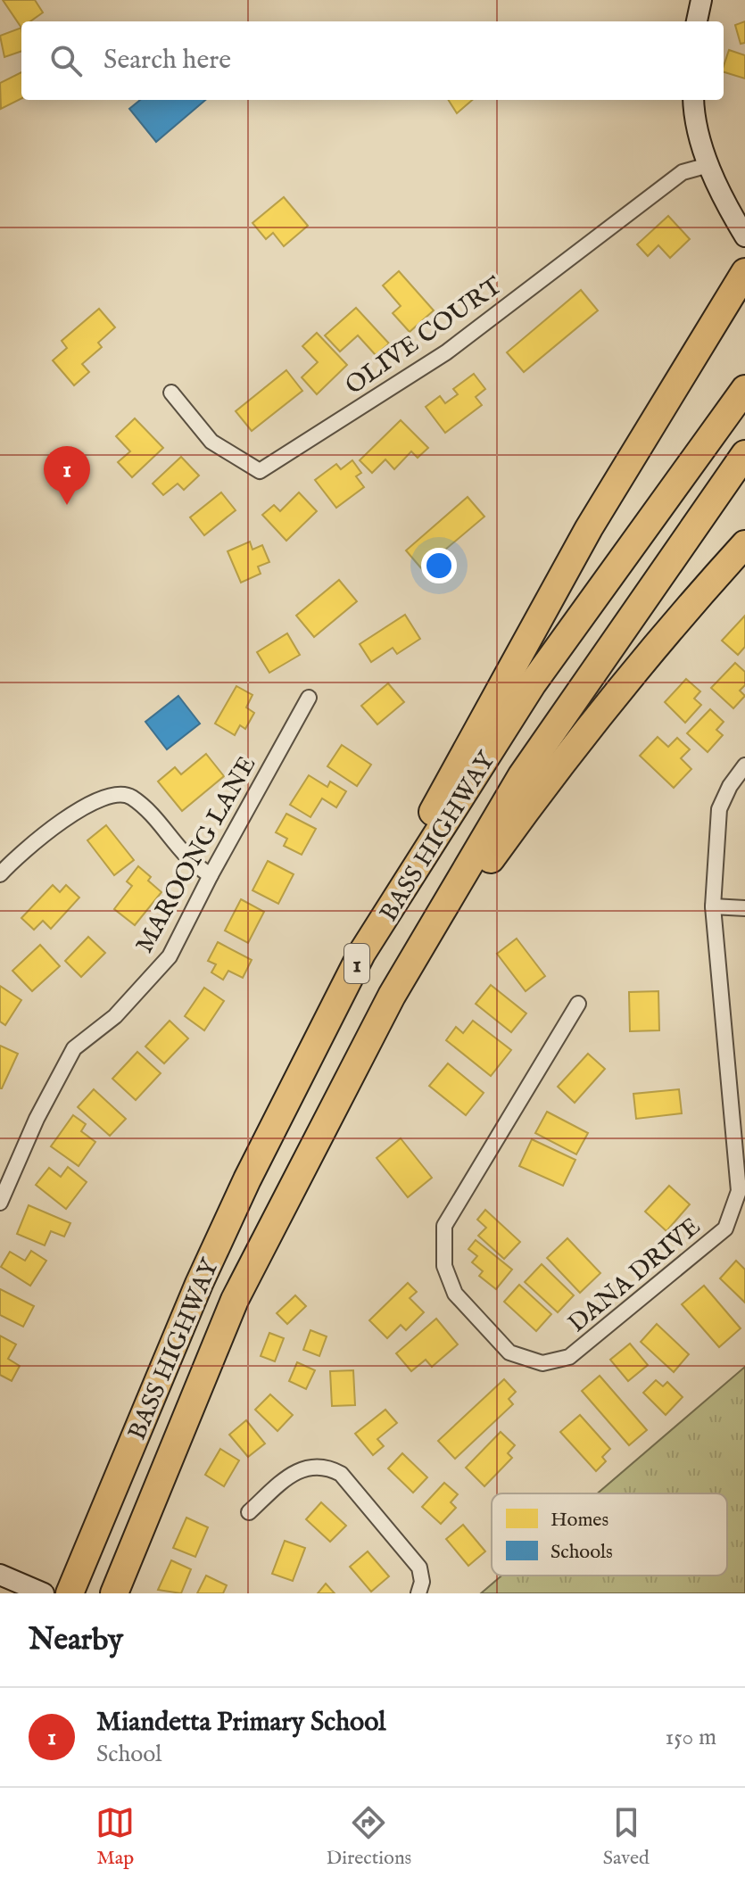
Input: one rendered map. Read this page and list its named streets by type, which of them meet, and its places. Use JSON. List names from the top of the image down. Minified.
{"streets":{"highway":["BASS HIGHWAY","1"],"street":["OLIVE COURT","MAROONG LANE","DANA DRIVE"]},"legend":["Homes","Schools"],"page":{"search":"Search here","pins":"1","heading":"Nearby","list":[{"mark":"1","name":"Miandetta Primary School","note":"School","value":"150 m"}],"nav":["Map","Directions","Saved"]}}
